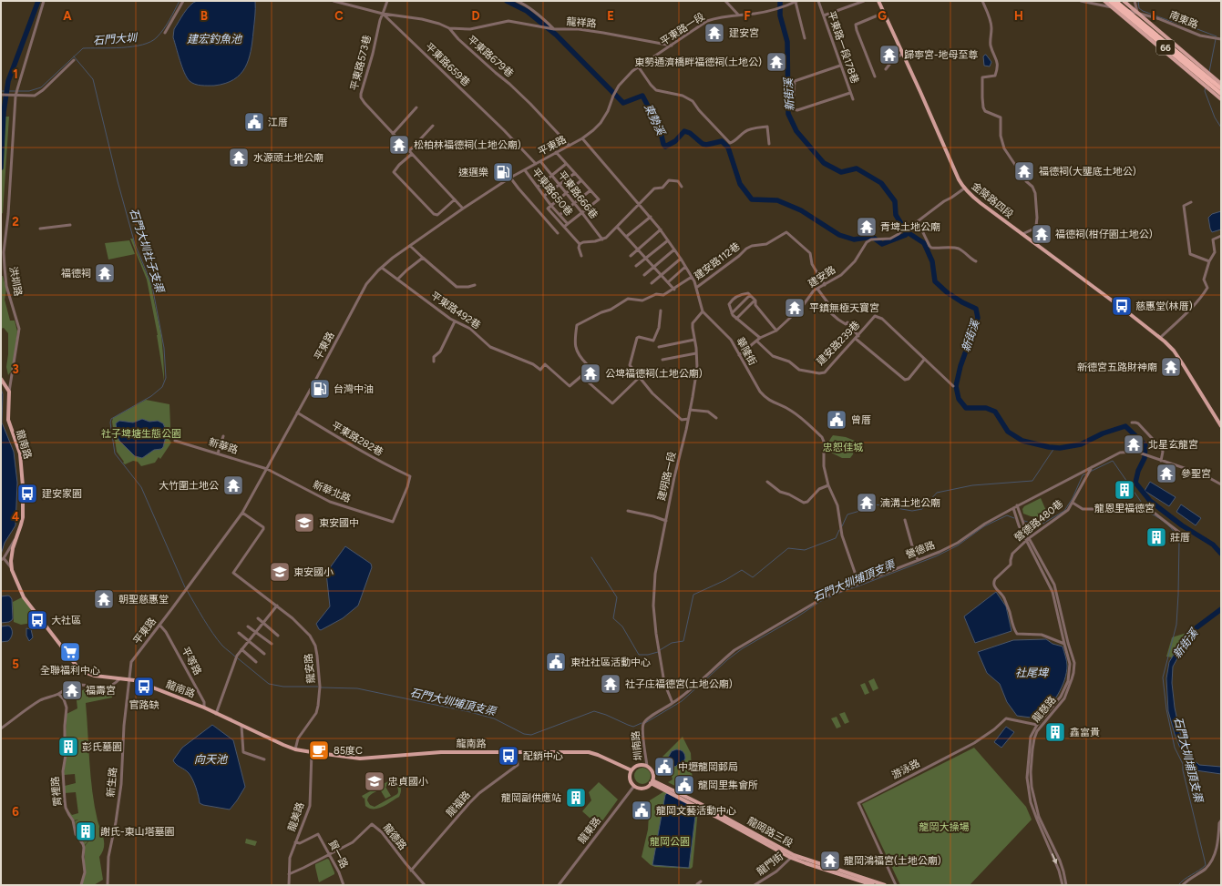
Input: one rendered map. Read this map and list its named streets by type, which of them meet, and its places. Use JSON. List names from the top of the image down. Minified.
{"streets":{"highway":["66"],"main road":["金陵路四段","龍南路","龍岡路三段"],"street":["南東路","龍祥路","平東路一段","平東路一段178巷","平東路679巷","平東路573巷","平東路659巷","平東路","平東路650巷","平東路666巷","建安路112巷","建安路","洪圳路","平東路492巷","建安路239巷","華隆街","平東路282巷","新華路","建明路一段","新華北路","營德路480巷","營德路","平等路","龍安路","龍慈路","圳南路","游泳路","新生路","霄裡路","龍福路","龍美路","龍東路","龍德路","貿一路","龍門街"]},"crossings":[["南東路","66"],["龍祥路","平東路一段"],["龍祥路","平東路679巷"],["平東路一段","平東路"],["平東路679巷","平東路573巷"],["平東路679巷","平東路659巷"],["平東路679巷","平東路"],["平東路573巷","平東路659巷"],["平東路573巷","平東路"],["平東路659巷","平東路"],["平東路","平東路650巷"],["平東路","平東路666巷"],["平東路","平東路492巷"],["平東路","平東路282巷"],["平東路","龍南路"],["平東路","新華路"],["平東路","新華北路"],["平東路","平等路"],["平東路","龍安路"],["平東路","新生路"],["建安路112巷","建安路"],["建安路","建安路239巷"],["建安路","華隆街"],["洪圳路","龍南路"],["華隆街","建明路一段"],["華隆街","營德路"],["平東路282巷","新華北路"],["龍南路","平等路"],["龍南路","龍安路"],["龍南路","圳南路"],["龍南路","新生路"],["龍南路","龍福路"],["龍南路","龍美路"],["龍南路","龍東路"],["龍南路","龍岡路三段"],["新華路","新華北路"],["建明路一段","營德路"],["營德路480巷","營德路"],["營德路480巷","龍慈路"],["營德路","龍慈路"],["營德路","圳南路"],["龍慈路","游泳路"],["圳南路","龍東路"],["圳南路","龍岡路三段"],["龍福路","龍德路"],["龍美路","貿一路"],["龍東路","龍岡路三段"],["龍岡路三段","龍門街"],["龍德路","貿一路"]],"water":["石門大圳","建宏釣魚池","新街溪","東勢溪","石門大圳社子支渠","石門大圳埔頂支渠","社尾埤","向天池"],"parks":["社子埤塘生態公園","忠恕佳城","龍岡大操場","龍岡公園"],"places":{"temple":["建安宮","歸寧宮-地母至尊","東勢通濟橋畔福德祠(土地公)","松柏林福德祠(土地公廟)","水源頭土地公廟","福德祠(大壟底土地公)","青埤土地公廟","福德祠(柑仔園土地公)","福德祠","平鎮無極天寶宮","新德宮五路財神廟","公埤福德祠(土地公廟)","北星玄龍宮","參聖宮","大竹圍土地公","湳溝土地公廟","朝聖慈惠堂","社子庄福德宮(土地公廟)","福壽宮","龍岡鴻福宮(土地公廟)"],"public building":["江厝","曾厝","東社社區活動中心","中壢龍岡郵局","龍岡里集會所","龍岡文藝活動中心"],"fuel station":["速邁樂","台灣中油"],"bus stop":["慈惠堂(林厝)","建安家園","大社區","官路缺","配銷中心"],"building":["龍恩里福德宮","莊厝","鑫富貴","彭氏墓園","龍岡副供應站","謝氏-東山塔墓園"],"school or university":["東安國中","東安國小","忠貞國小"],"supermarket":["全聯福利中心"],"cafe":["85度C"]},"grid":{"columns":["A","B","C","D","E","F","G","H","I"],"rows":["1","2","3","4","5","6"]}}
